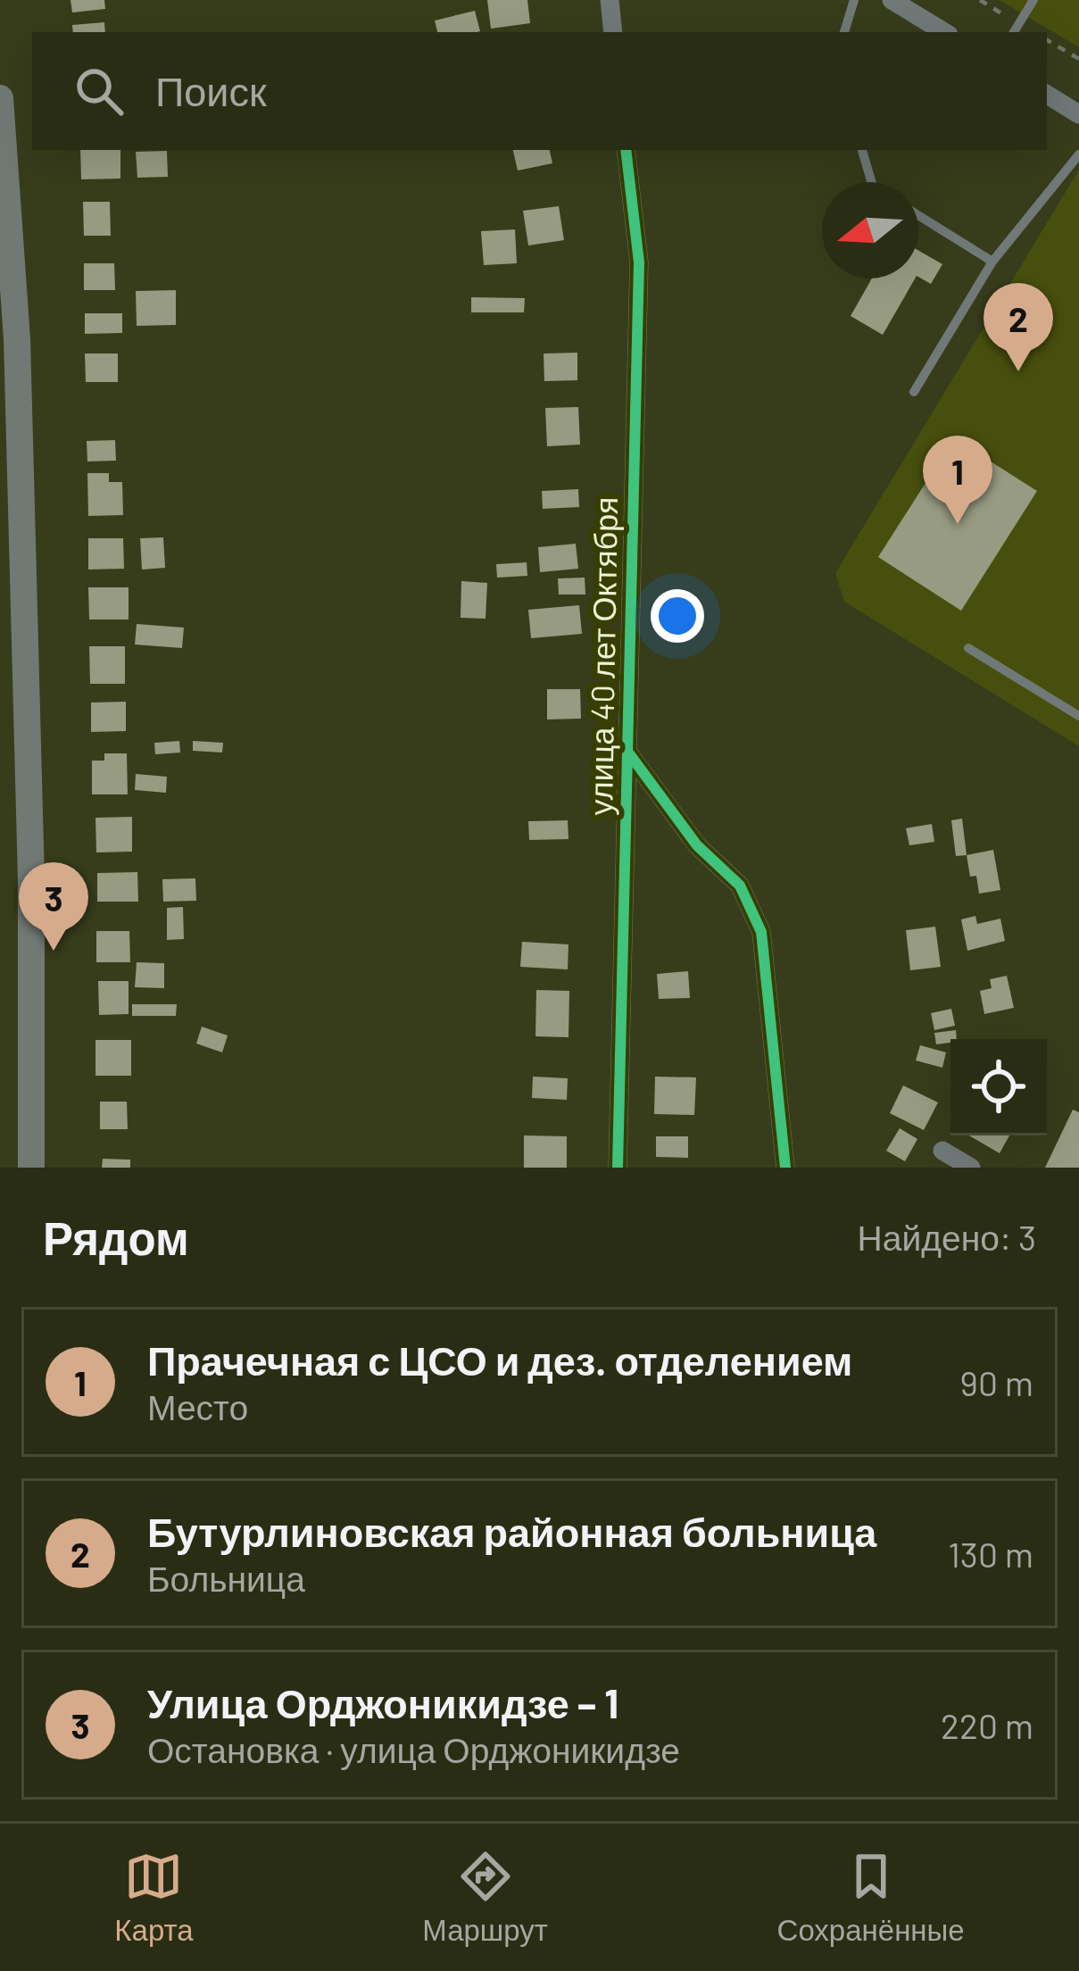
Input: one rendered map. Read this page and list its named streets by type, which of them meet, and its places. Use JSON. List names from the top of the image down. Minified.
{"streets":{"street":["улица 40 лет Октября"]},"north":"left","page":{"search":"Поиск","pins":["2","1","3"],"heading":["Рядом","Найдено: 3"],"list":[{"mark":"1","name":"Прачечная с ЦСО и дез. отделением","note":"Место","value":"90 m"},{"mark":"2","name":"Бутурлиновская районная больница","note":"Больница","value":"130 m"},{"mark":"3","name":"Улица Орджоникидзе – 1","note":"Остановка · улица Орджоникидзе","value":"220 m"}],"nav":["Карта","Маршрут","Сохранённые"]}}
